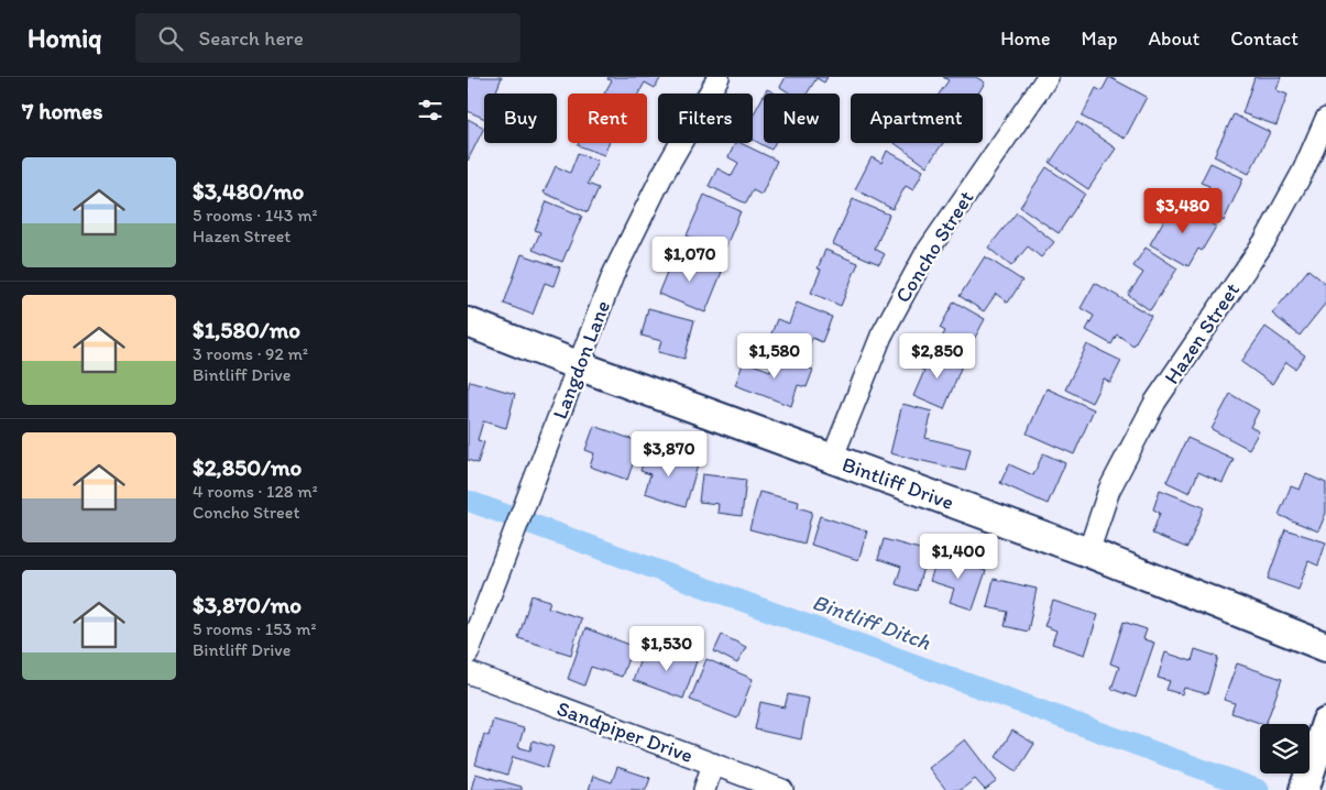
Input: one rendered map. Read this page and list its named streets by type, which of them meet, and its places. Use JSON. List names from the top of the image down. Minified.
{"streets":{"street":["Concho Street","Hazen Street","Langdon Lane","Bintliff Drive","Sandpiper Drive"]},"crossings":[["Concho Street","Bintliff Drive"],["Hazen Street","Bintliff Drive"],["Langdon Lane","Bintliff Drive"]],"water":["Bintliff Ditch"],"page":{"header":"Homiq","search":"Search here","nav":["Home","Map","About","Contact"],"heading":"7 homes","chip":["Buy","Rent","Filters","New","Apartment"],"list":[{"name":"$3,480/mo","note":"5 rooms · 143 m² · Hazen Street"},{"name":"$1,580/mo","note":"3 rooms · 92 m² · Bintliff Drive"},{"name":"$2,850/mo","note":"4 rooms · 128 m² · Concho Street"},{"name":"$3,870/mo","note":"5 rooms · 153 m² · Bintliff Drive"}],"price":["$3,480","$1,070","$1,580","$2,850","$3,870","$1,400","$1,530"]}}
